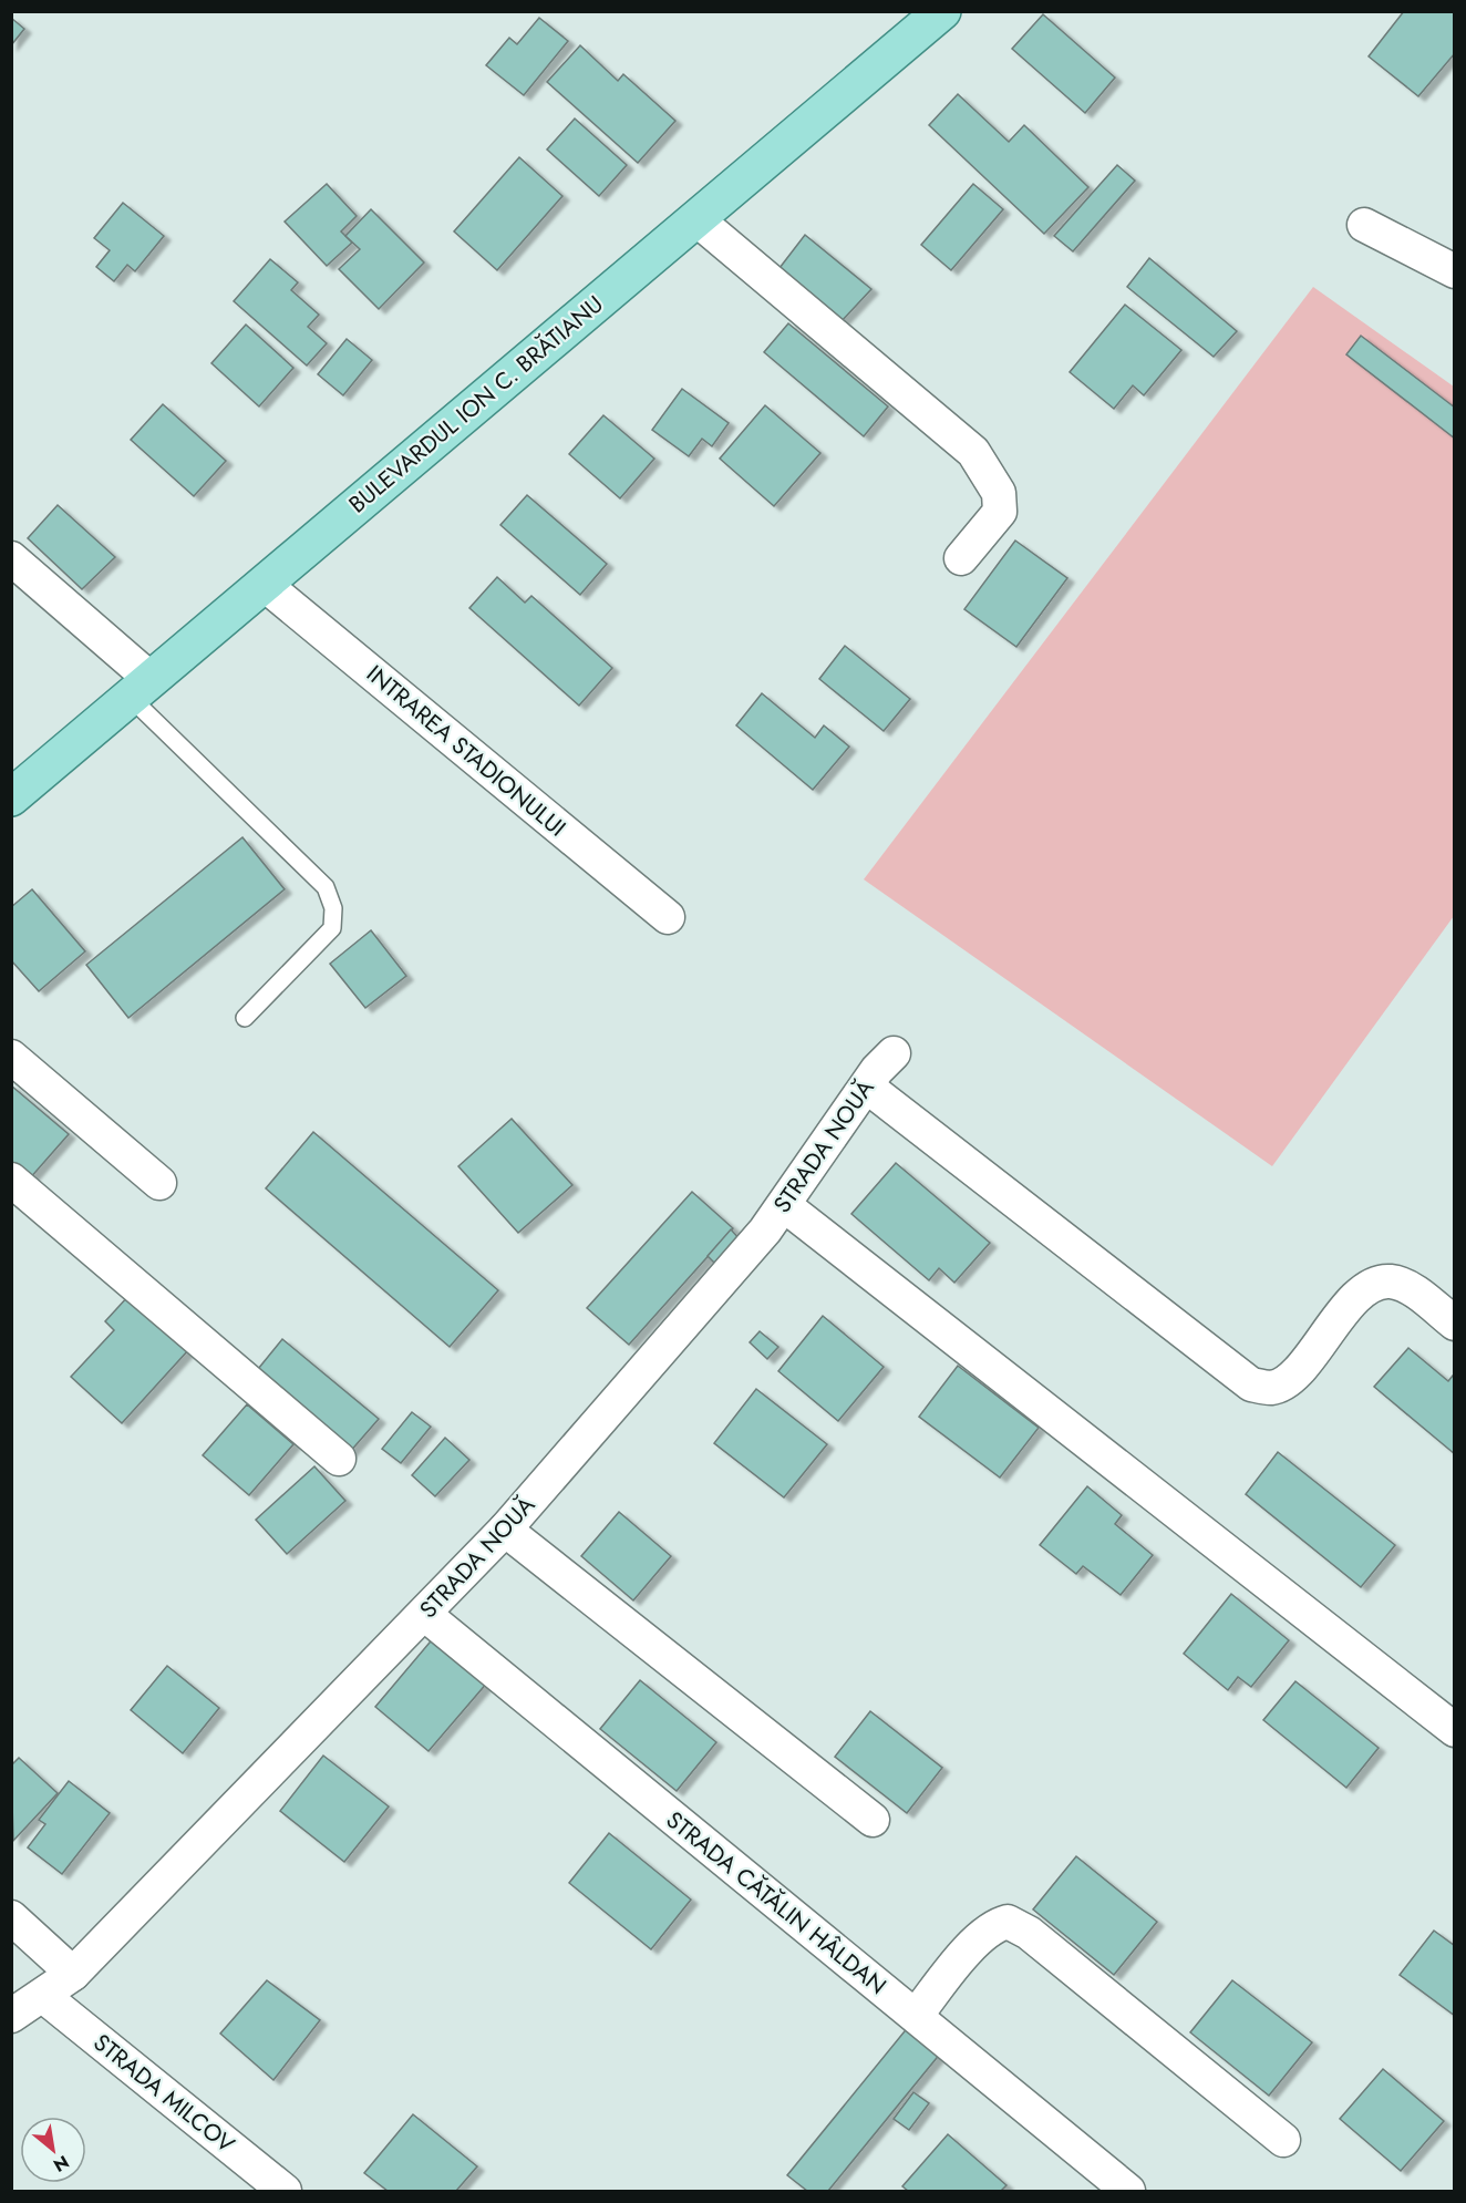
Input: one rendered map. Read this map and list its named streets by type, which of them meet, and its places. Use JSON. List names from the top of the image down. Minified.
{"streets":{"main road":["BULEVARDUL ION C. BRĂTIANU"],"street":["INTRAREA STADIONULUI","STRADA NOUĂ","STRADA CĂTĂLIN HÂLDAN","STRADA MILCOV"]},"crossings":[["BULEVARDUL ION C. BRĂTIANU","INTRAREA STADIONULUI"],["STRADA NOUĂ","STRADA CĂTĂLIN HÂLDAN"],["STRADA NOUĂ","STRADA MILCOV"]],"north":"bottom right"}
